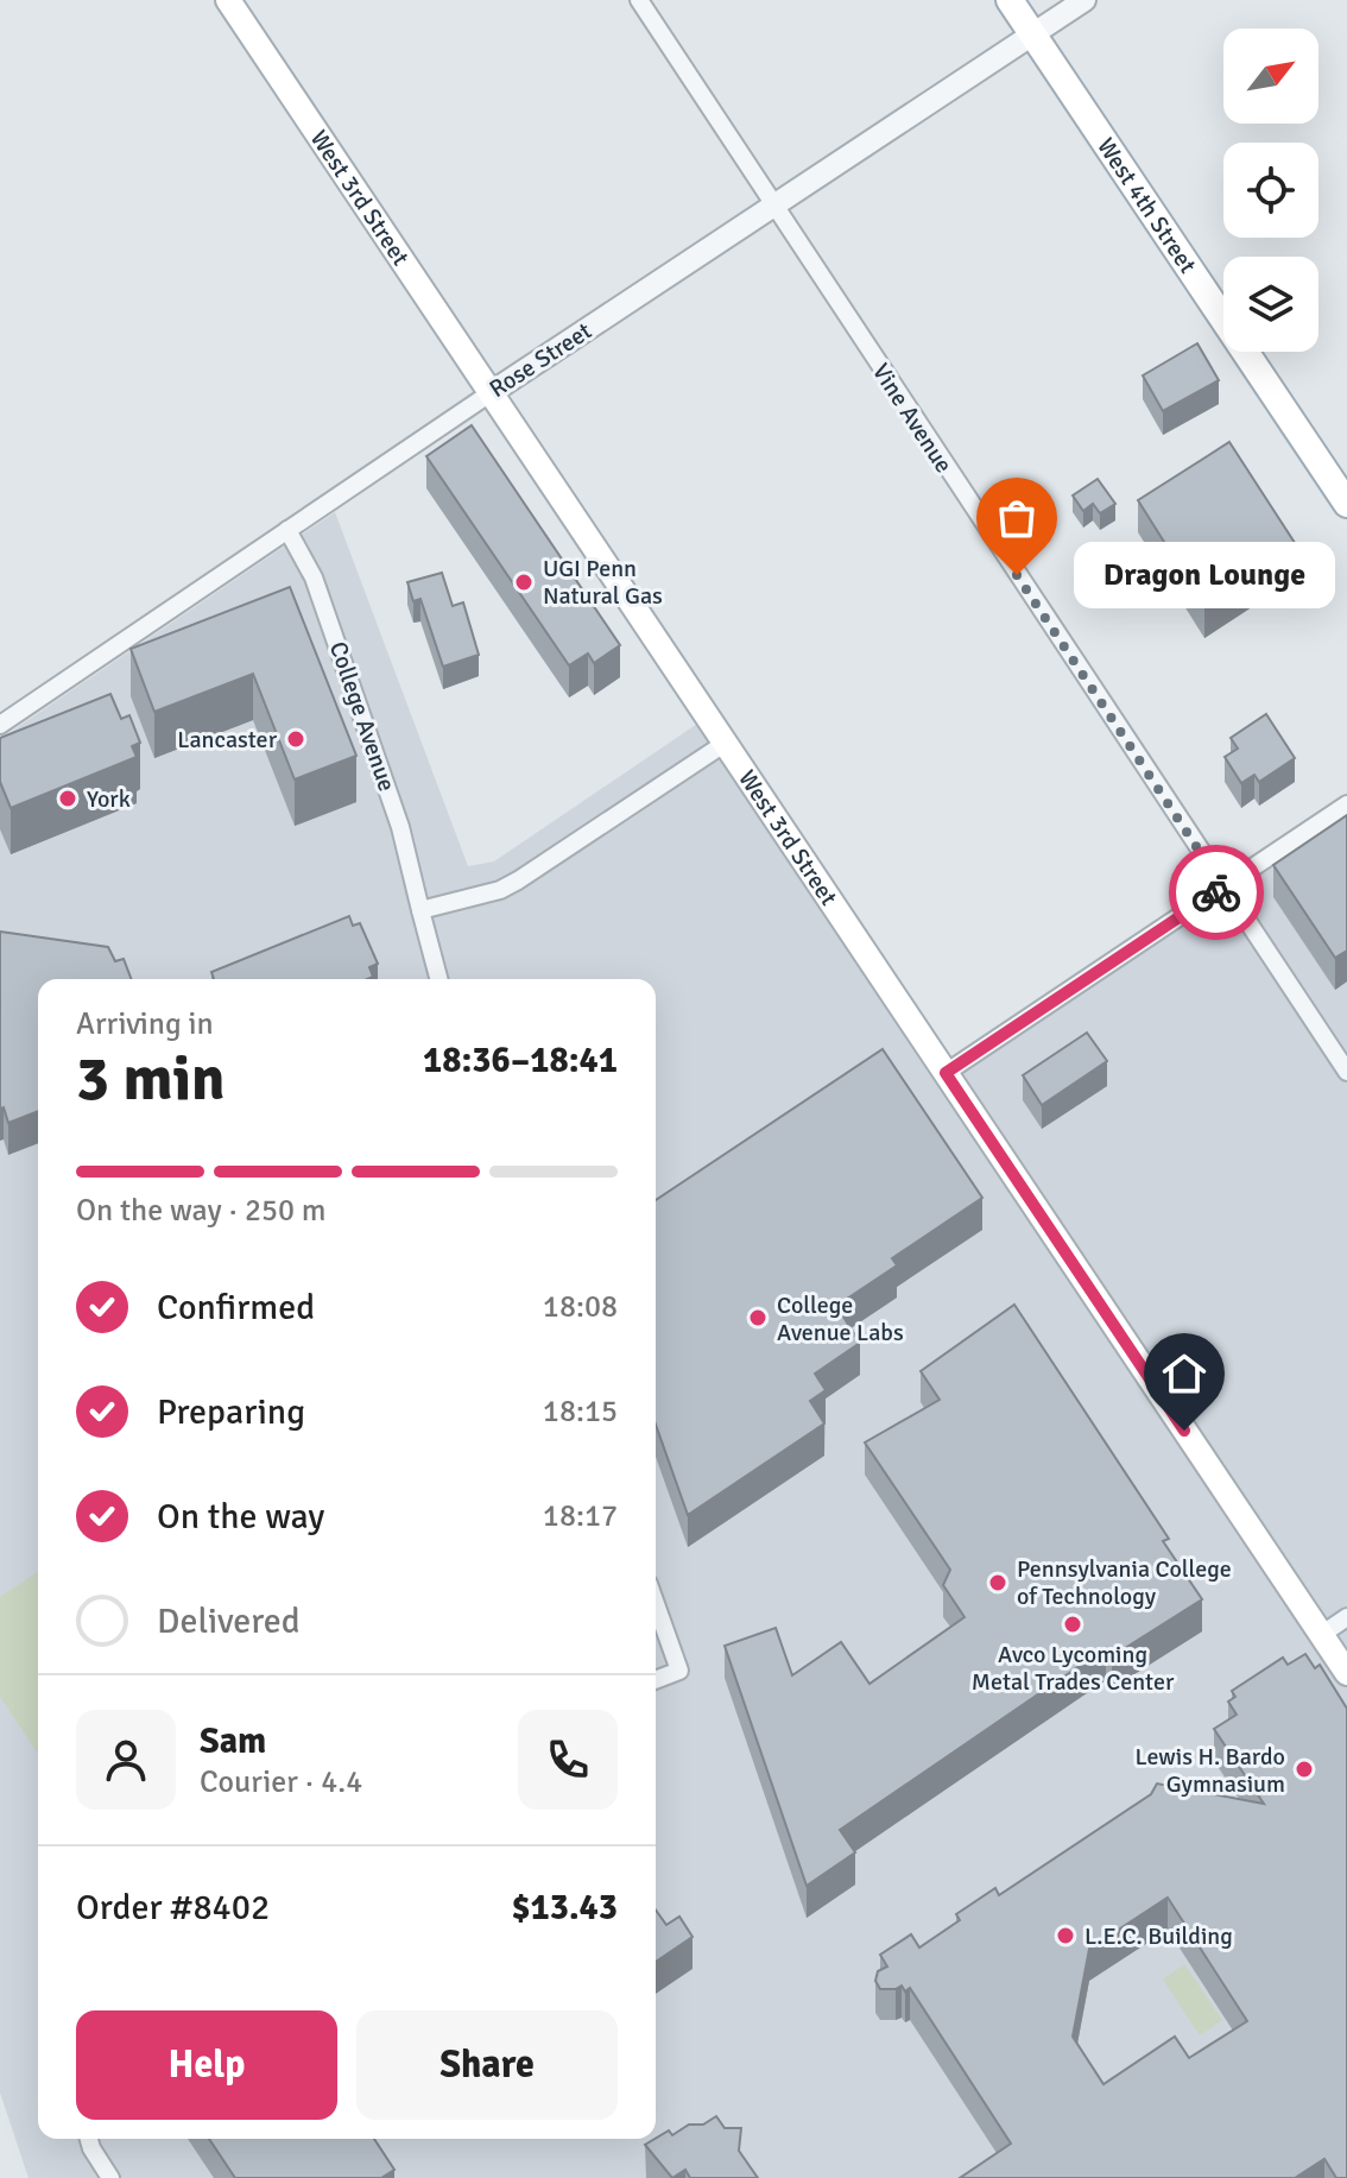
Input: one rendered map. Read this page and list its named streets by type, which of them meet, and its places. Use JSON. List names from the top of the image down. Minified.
{"streets":{"main road":["West 3rd Street","West 4th Street"],"street":["Rose Street","Vine Avenue","College Avenue"]},"crossings":[["West 3rd Street","Rose Street"],["West 4th Street","Rose Street"],["Rose Street","Vine Avenue"],["Rose Street","College Avenue"]],"places":["Dragon Lounge","UGI Penn Natural Gas","Lancaster","York","College Avenue Labs","Pennsylvania College of Technology","Avco Lycoming Metal Trades Center","Lewis H. Bardo Gymnasium","L.E.C. Building"],"north":"top right","page":{"bubble":"Dragon Lounge","heading":["3 min","Arriving in","18:36–18:41"],"panel":["Sam","Courier · 4.4","Order #8402","$13.43"],"bar":"On the way · 250 m","list":[["Confirmed","18:08"],["Preparing","18:15"],["On the way","18:17"],"Delivered"],"buttons":["Help","Share"]}}
